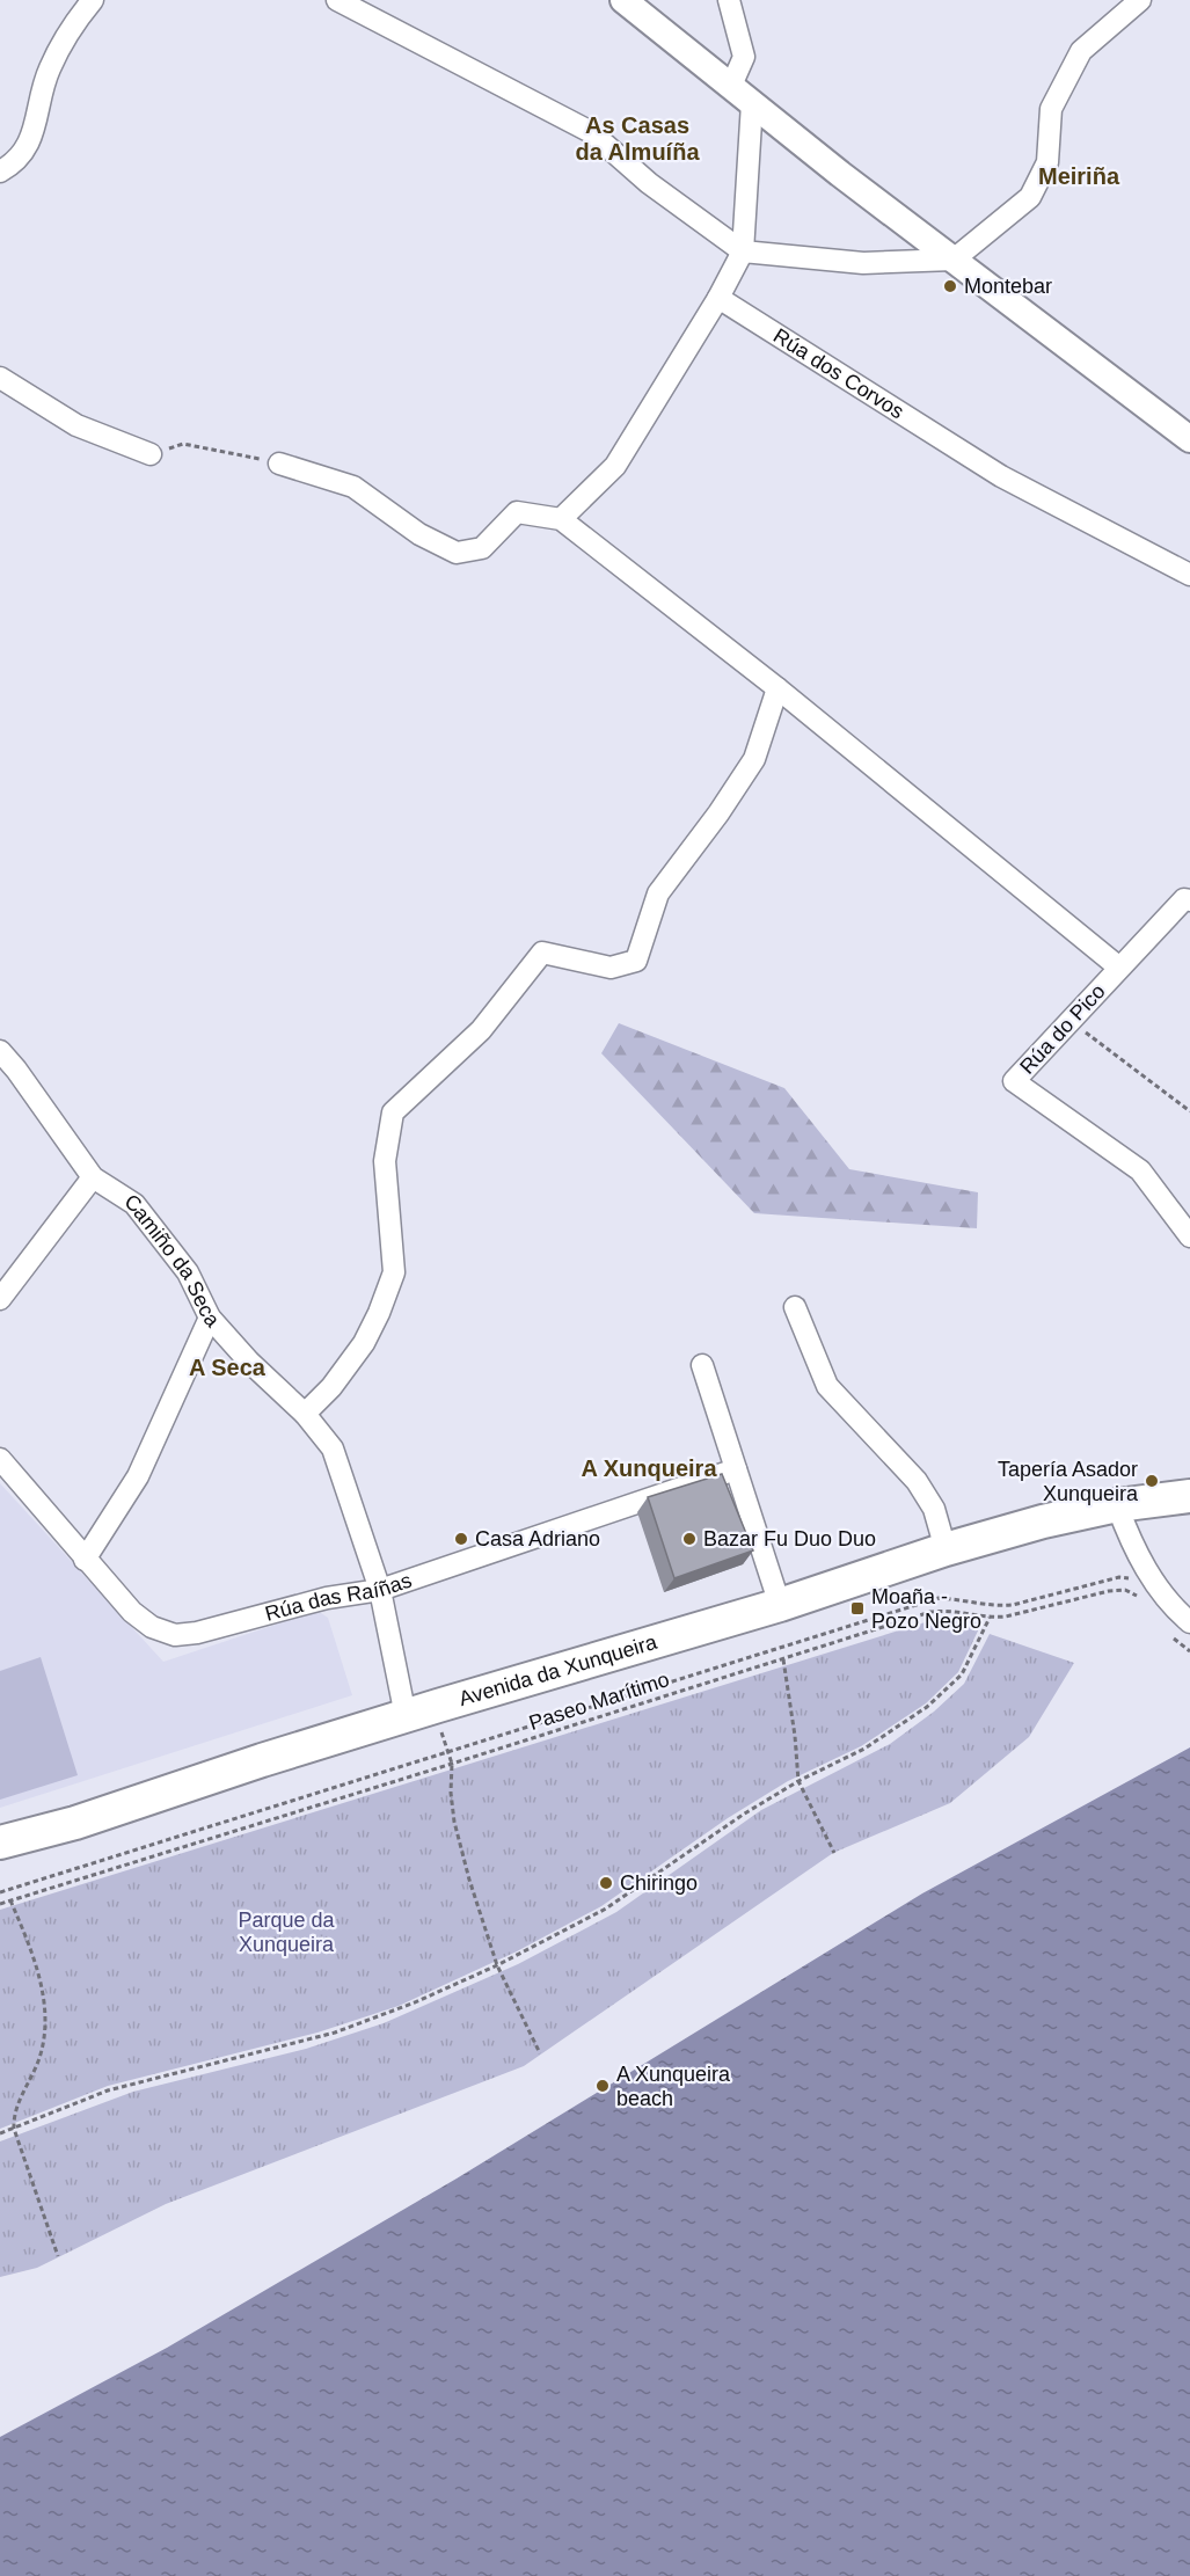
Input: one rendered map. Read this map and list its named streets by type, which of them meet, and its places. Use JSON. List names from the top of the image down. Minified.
{"streets":{"main road":["Avenida da Xunqueira"],"street":["Rúa dos Corvos","Rúa do Pico","Camiño da Seca","Rúa das Raíñas"],"path":["Paseo Marítimo"]},"crossings":[["Camiño da Seca","Rúa das Raíñas"],["Camiño da Seca","Avenida da Xunqueira"]],"districts":["As Casas da Almuíña","Meiriña","A Seca","A Xunqueira"],"parks":["Parque da Xunqueira"],"places":{"other":["Montebar","Tapería Asador Xunqueira","Casa Adriano","Bazar Fu Duo Duo","Chiringo","A Xunqueira beach"],"transit":["Moaña - Pozo Negro"]}}
